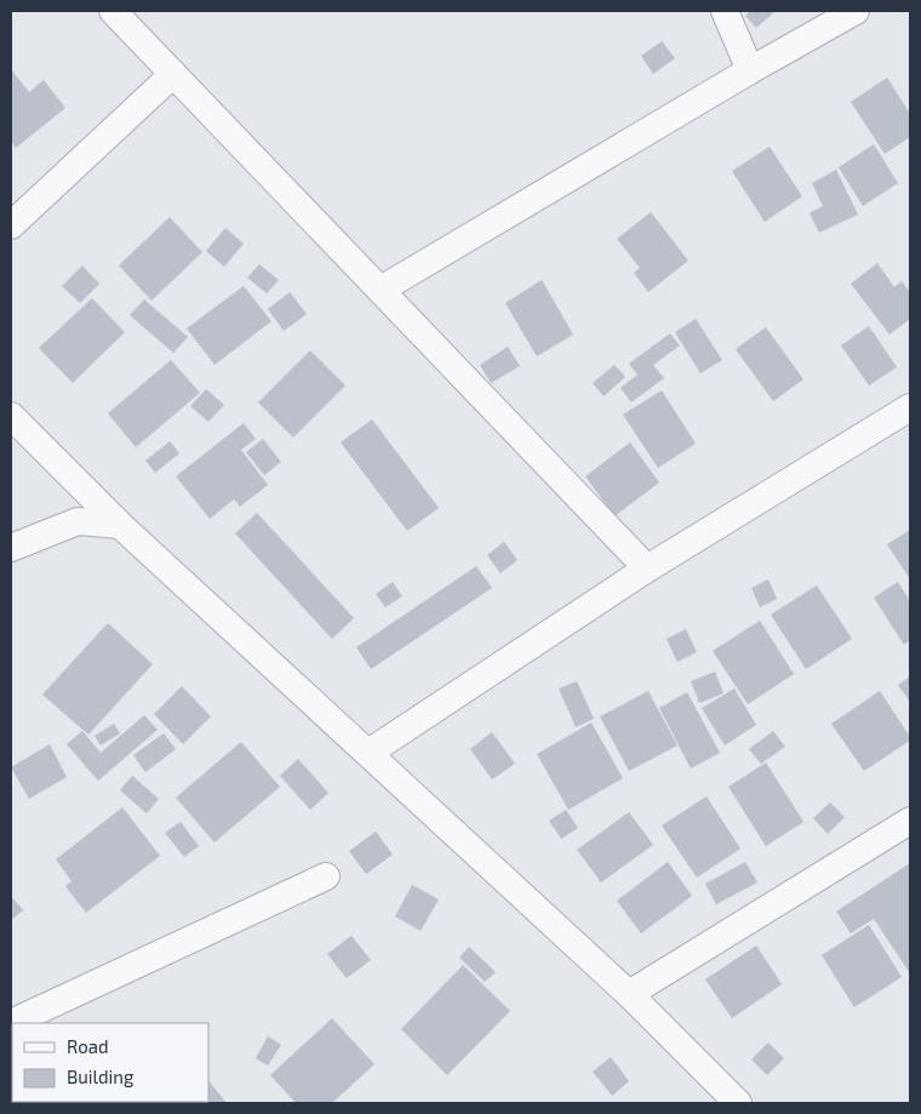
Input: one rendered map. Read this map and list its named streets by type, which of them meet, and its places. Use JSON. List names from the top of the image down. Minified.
{"legend":["Road","Building"]}
